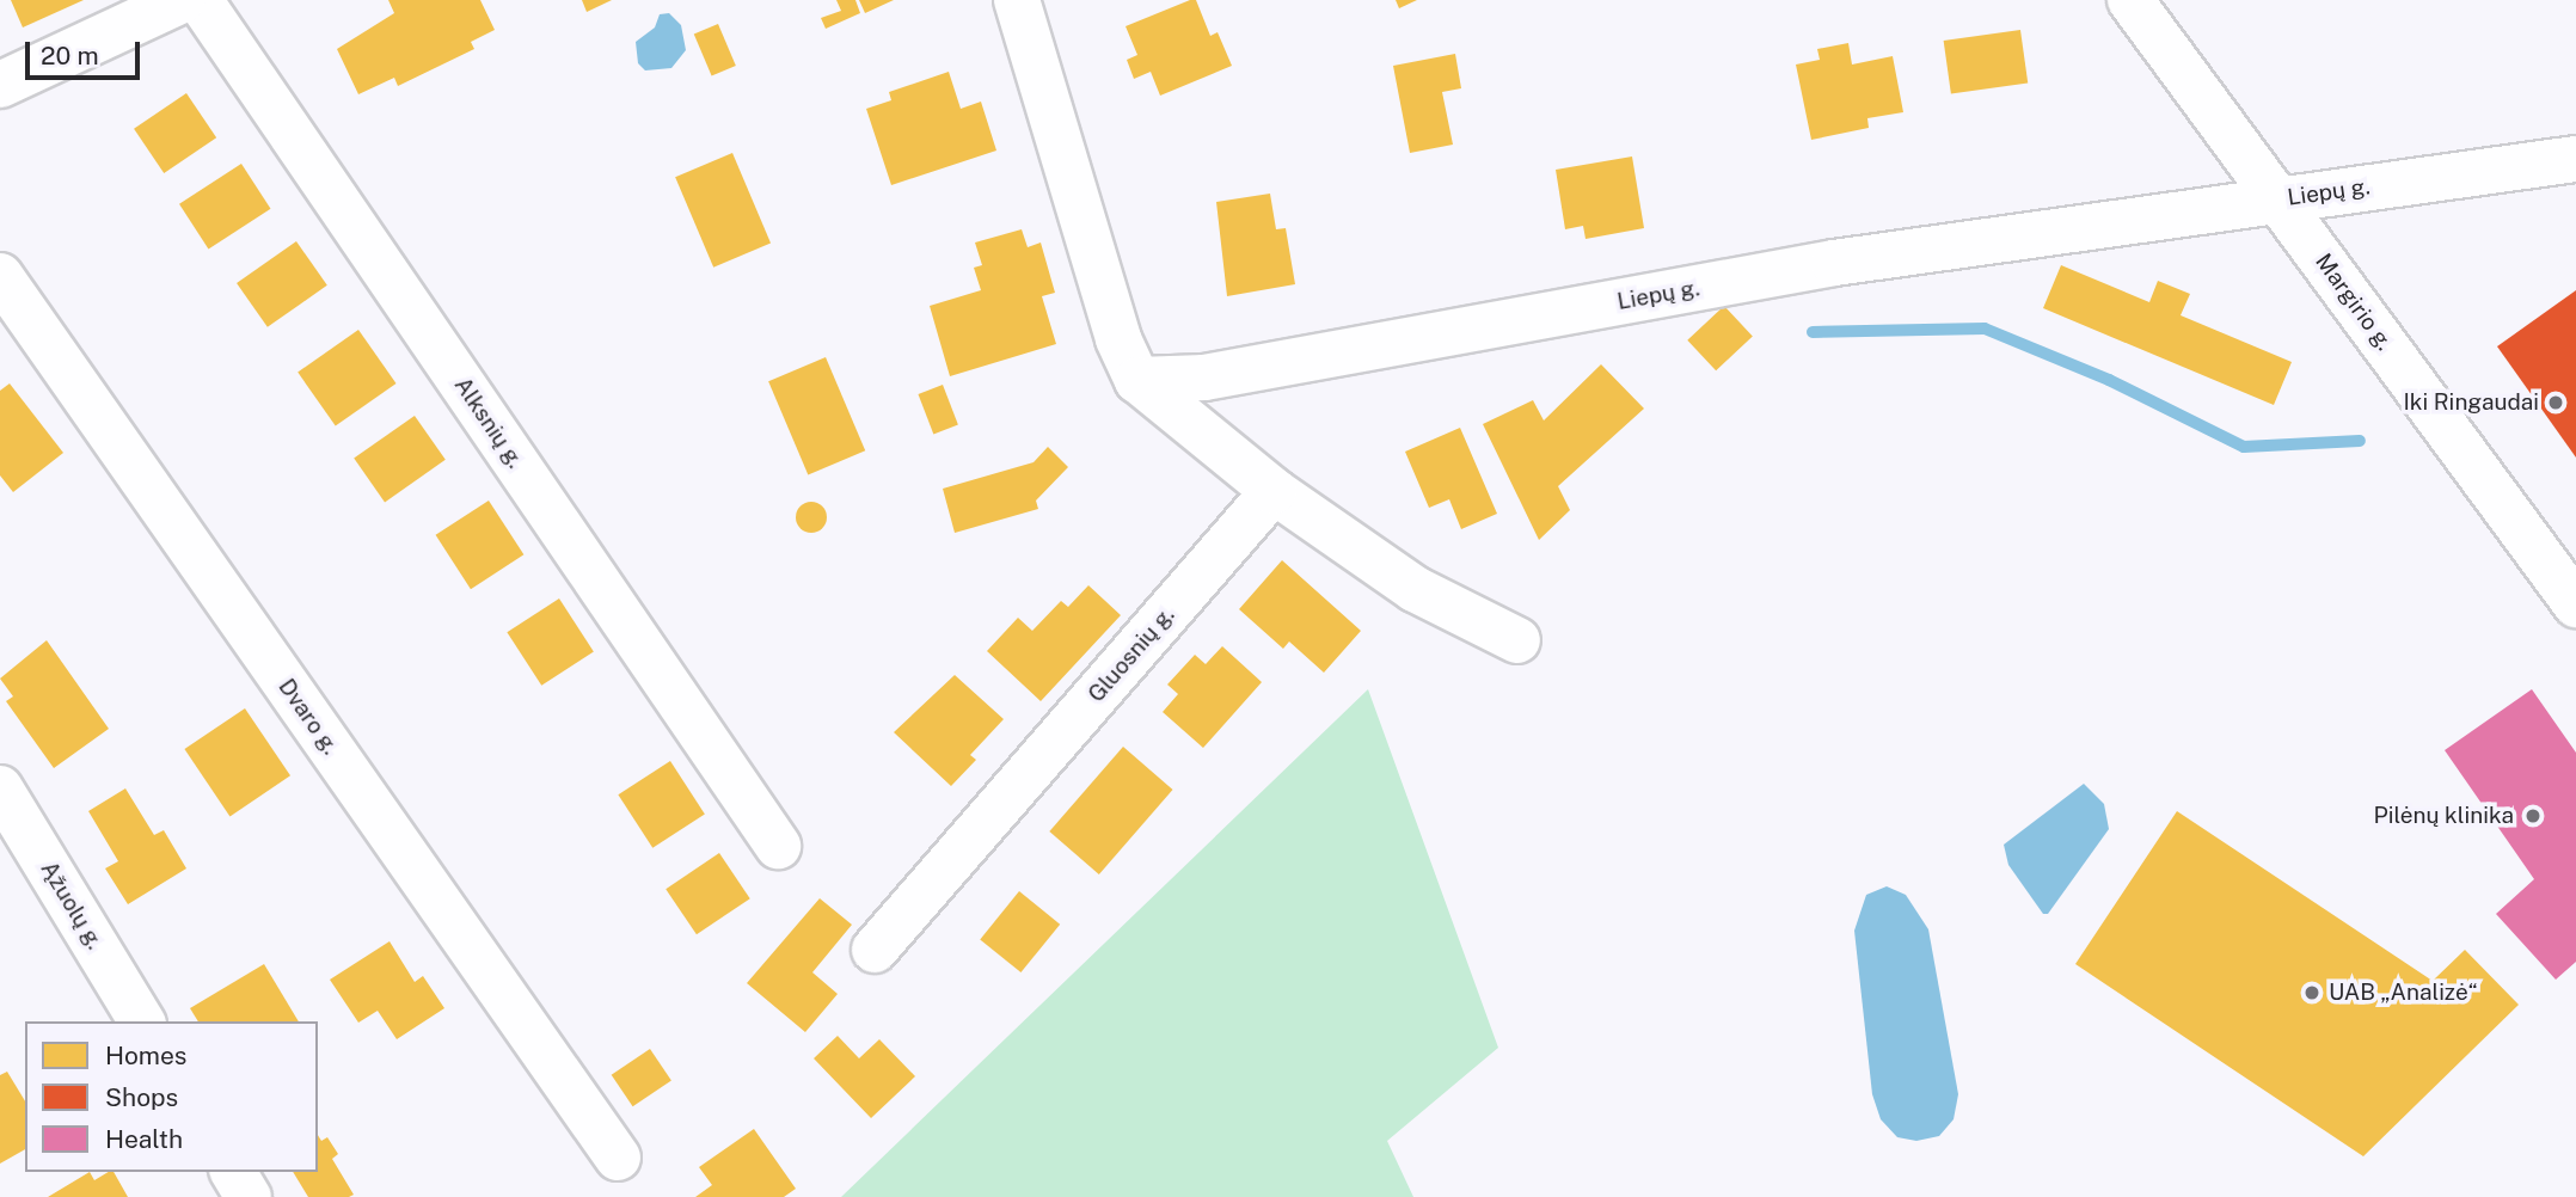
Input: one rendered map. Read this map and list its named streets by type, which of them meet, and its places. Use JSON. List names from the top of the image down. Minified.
{"streets":{"street":["Liepų g.","Margirio g.","Alksnių g.","Gluosnių g.","Dvaro g.","Ąžuolų g."]},"crossings":[["Liepų g.","Margirio g."]],"places":["Iki Ringaudai","Pilėnų klinika","UAB „Analizė“"],"legend":["Homes","Shops","Health"],"scale_bar":"20 m"}
